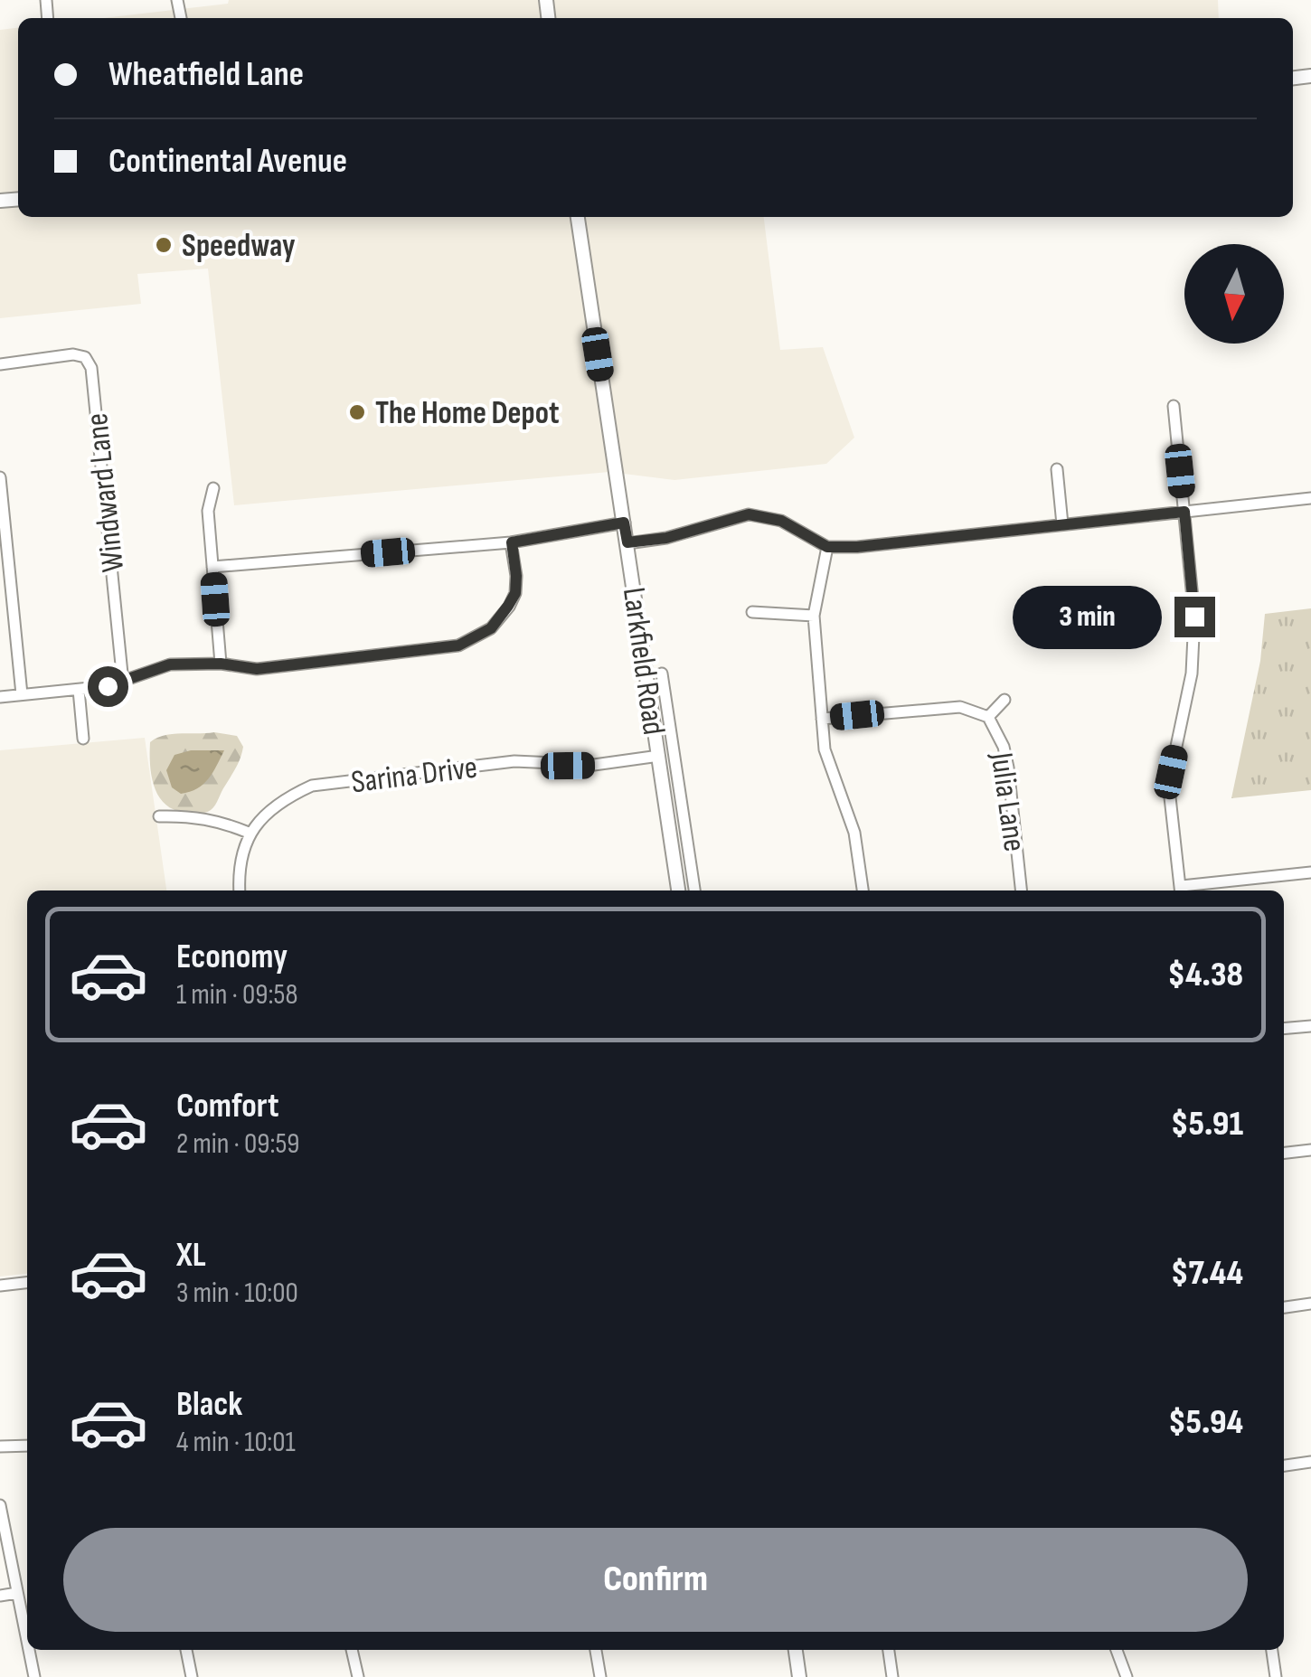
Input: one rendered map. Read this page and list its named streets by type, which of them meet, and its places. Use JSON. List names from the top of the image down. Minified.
{"streets":{"main road":["Larkfield Road"],"street":["Windward Lane","Sarina Drive","Julia Lane"]},"crossings":[["Larkfield Road","Sarina Drive"]],"places":["Speedway","The Home Depot"],"north":"bottom","page":{"banner":["Wheatfield Lane","Continental Avenue"],"bubble":"3 min","list":[{"name":"Economy","note":"1 min · 09:58","value":"$4.38"},{"name":"Comfort","note":"2 min · 09:59","value":"$5.91"},{"name":"XL","note":"3 min · 10:00","value":"$7.44"},{"name":"Black","note":"4 min · 10:01","value":"$5.94"}],"buttons":"Confirm"}}
